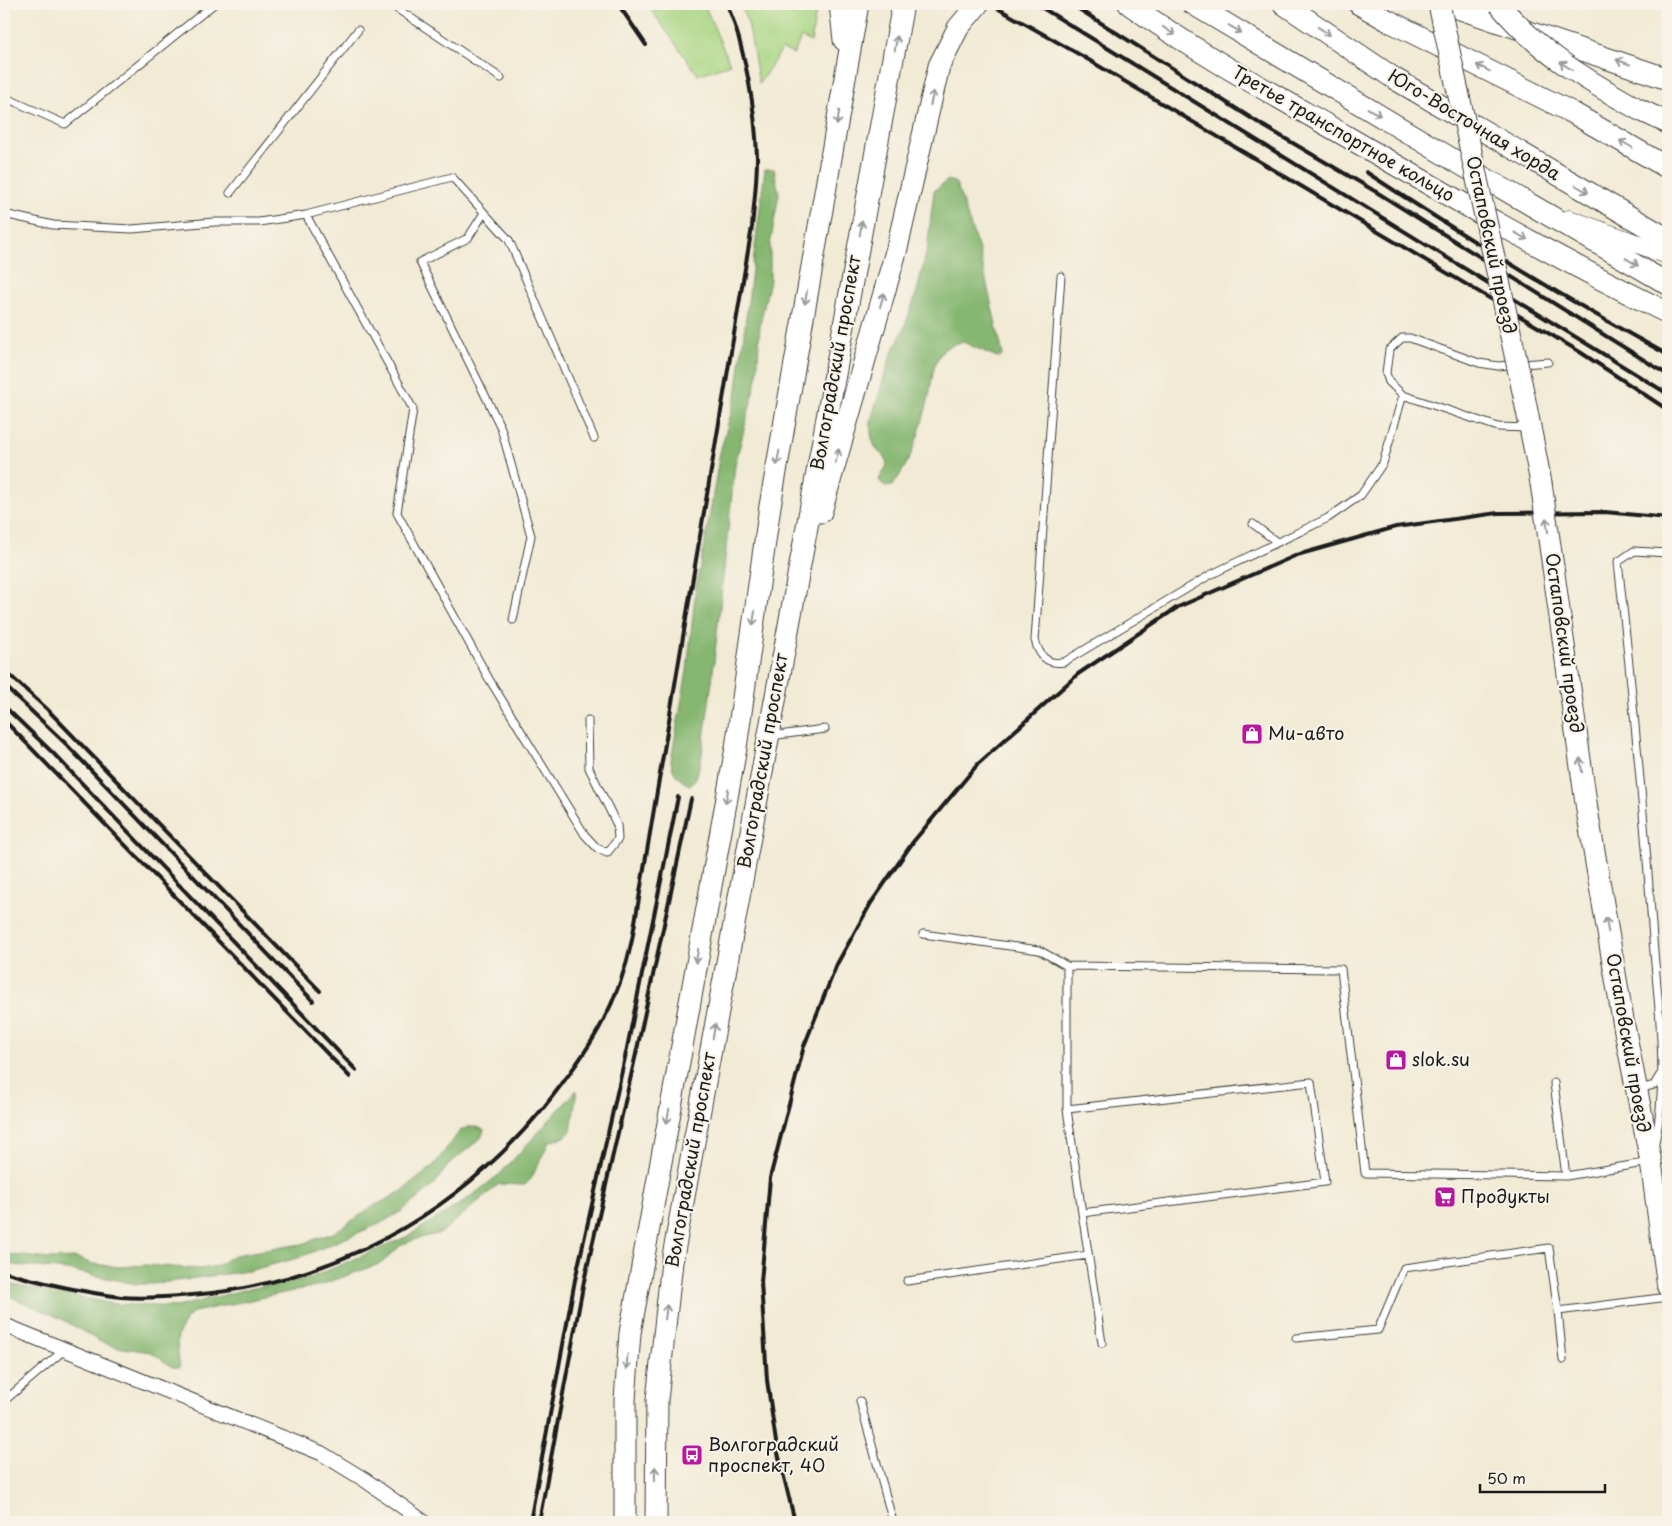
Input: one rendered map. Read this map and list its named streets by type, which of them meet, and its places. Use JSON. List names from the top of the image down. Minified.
{"streets":{"main road":["Юго-Восточная хорда","Третье транспортное кольцо","Остаповский проезд","Волгоградский проспект"]},"one_way":["Остаповский проезд"],"places":{"shop":["Ми-авто","slok.su"],"supermarket":["Продукты"],"bus stop":["Волгоградский проспект, 40"]},"scale_bar":"50 m"}
